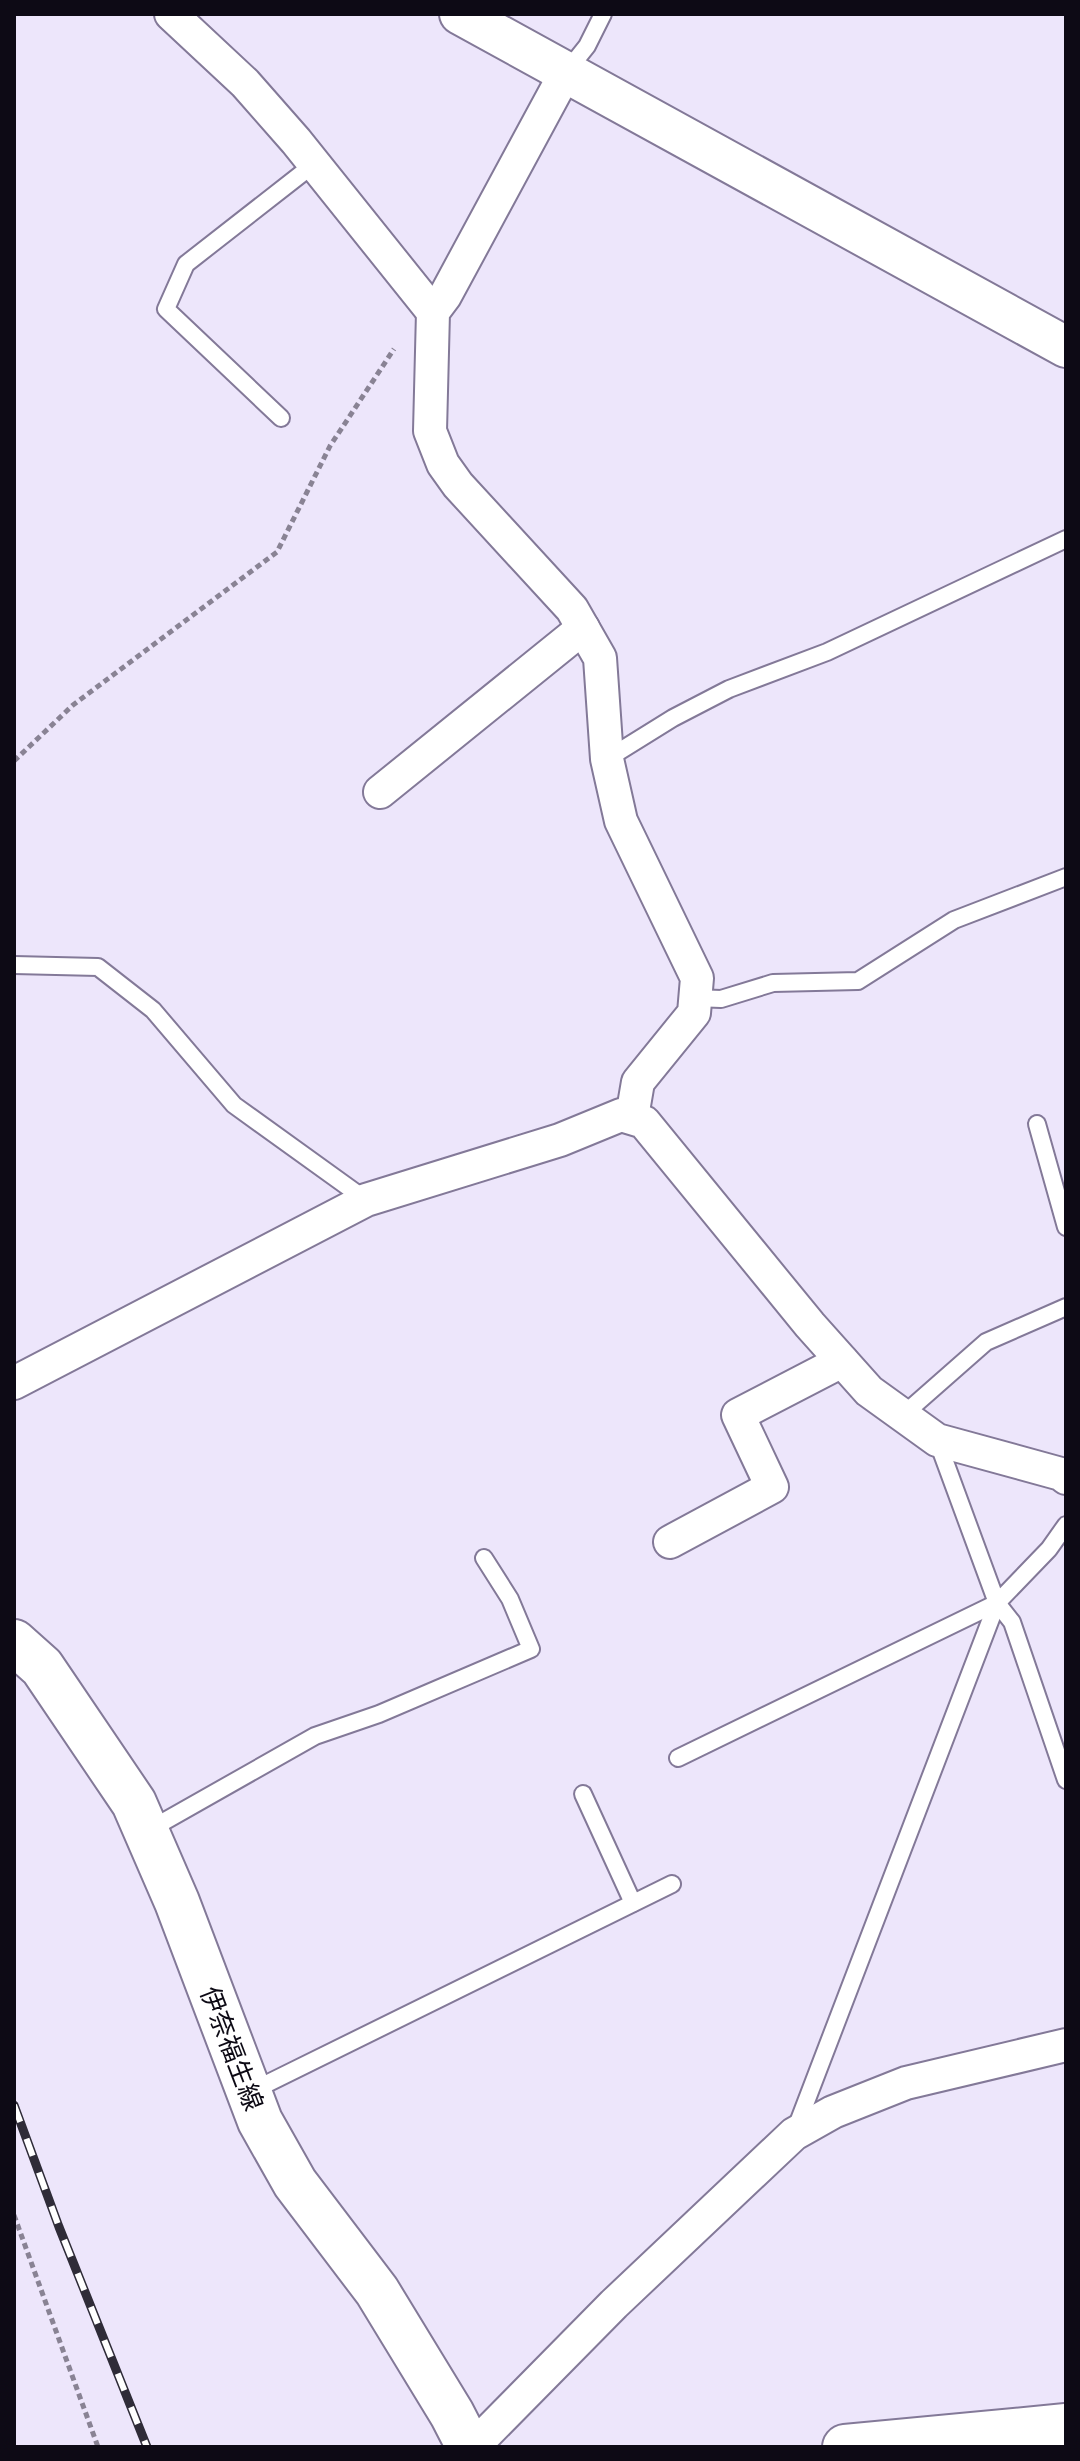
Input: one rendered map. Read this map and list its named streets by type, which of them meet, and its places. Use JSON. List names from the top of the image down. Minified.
{"streets":{"main road":["伊奈福生線"]}}
